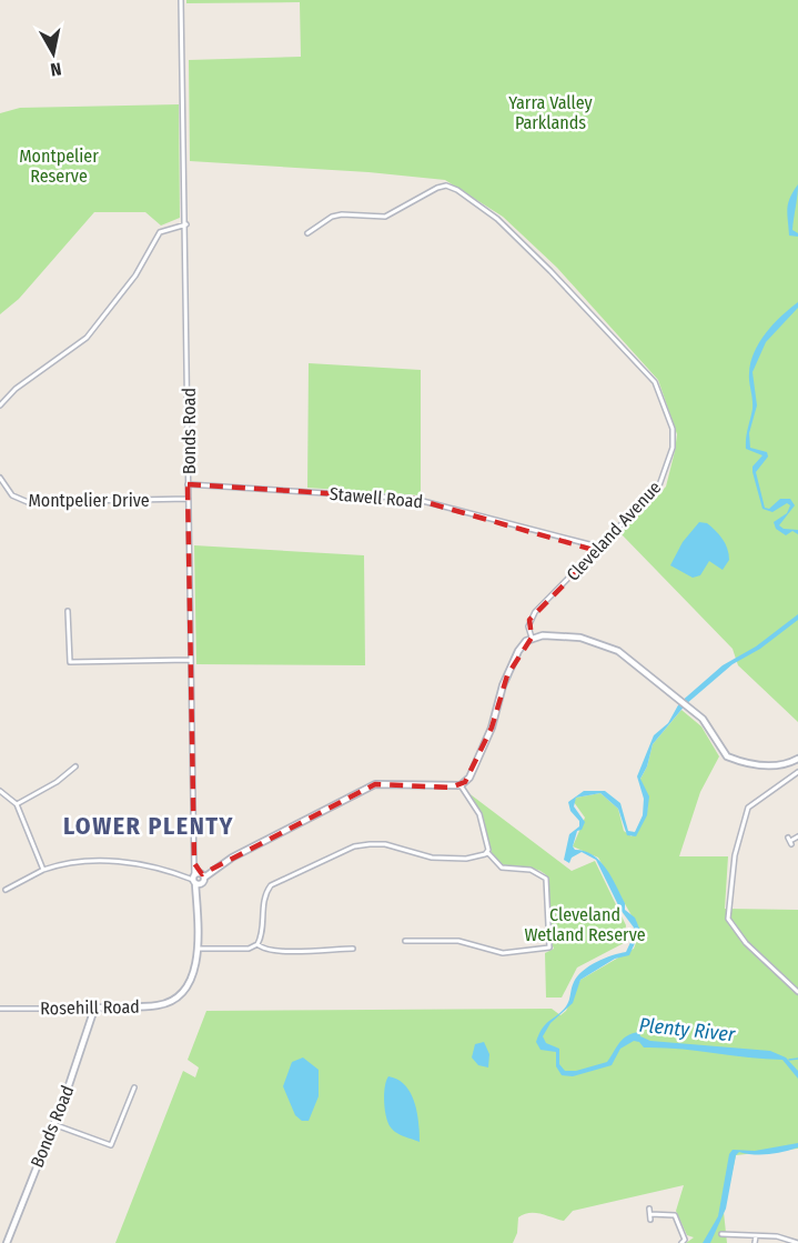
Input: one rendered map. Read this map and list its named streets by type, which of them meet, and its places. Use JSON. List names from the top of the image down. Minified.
{"streets":{"street":["Bonds Road","Stawell Road","Montpelier Drive","Cleveland Avenue","Rosehill Road"]},"crossings":[["Bonds Road","Stawell Road"],["Bonds Road","Montpelier Drive"],["Bonds Road","Rosehill Road"],["Stawell Road","Cleveland Avenue"]],"districts":["LOWER PLENTY"],"water":["Plenty River"],"parks":["Yarra Valley Parklands","Montpelier Reserve","Cleveland Wetland Reserve"],"north":"bottom"}
